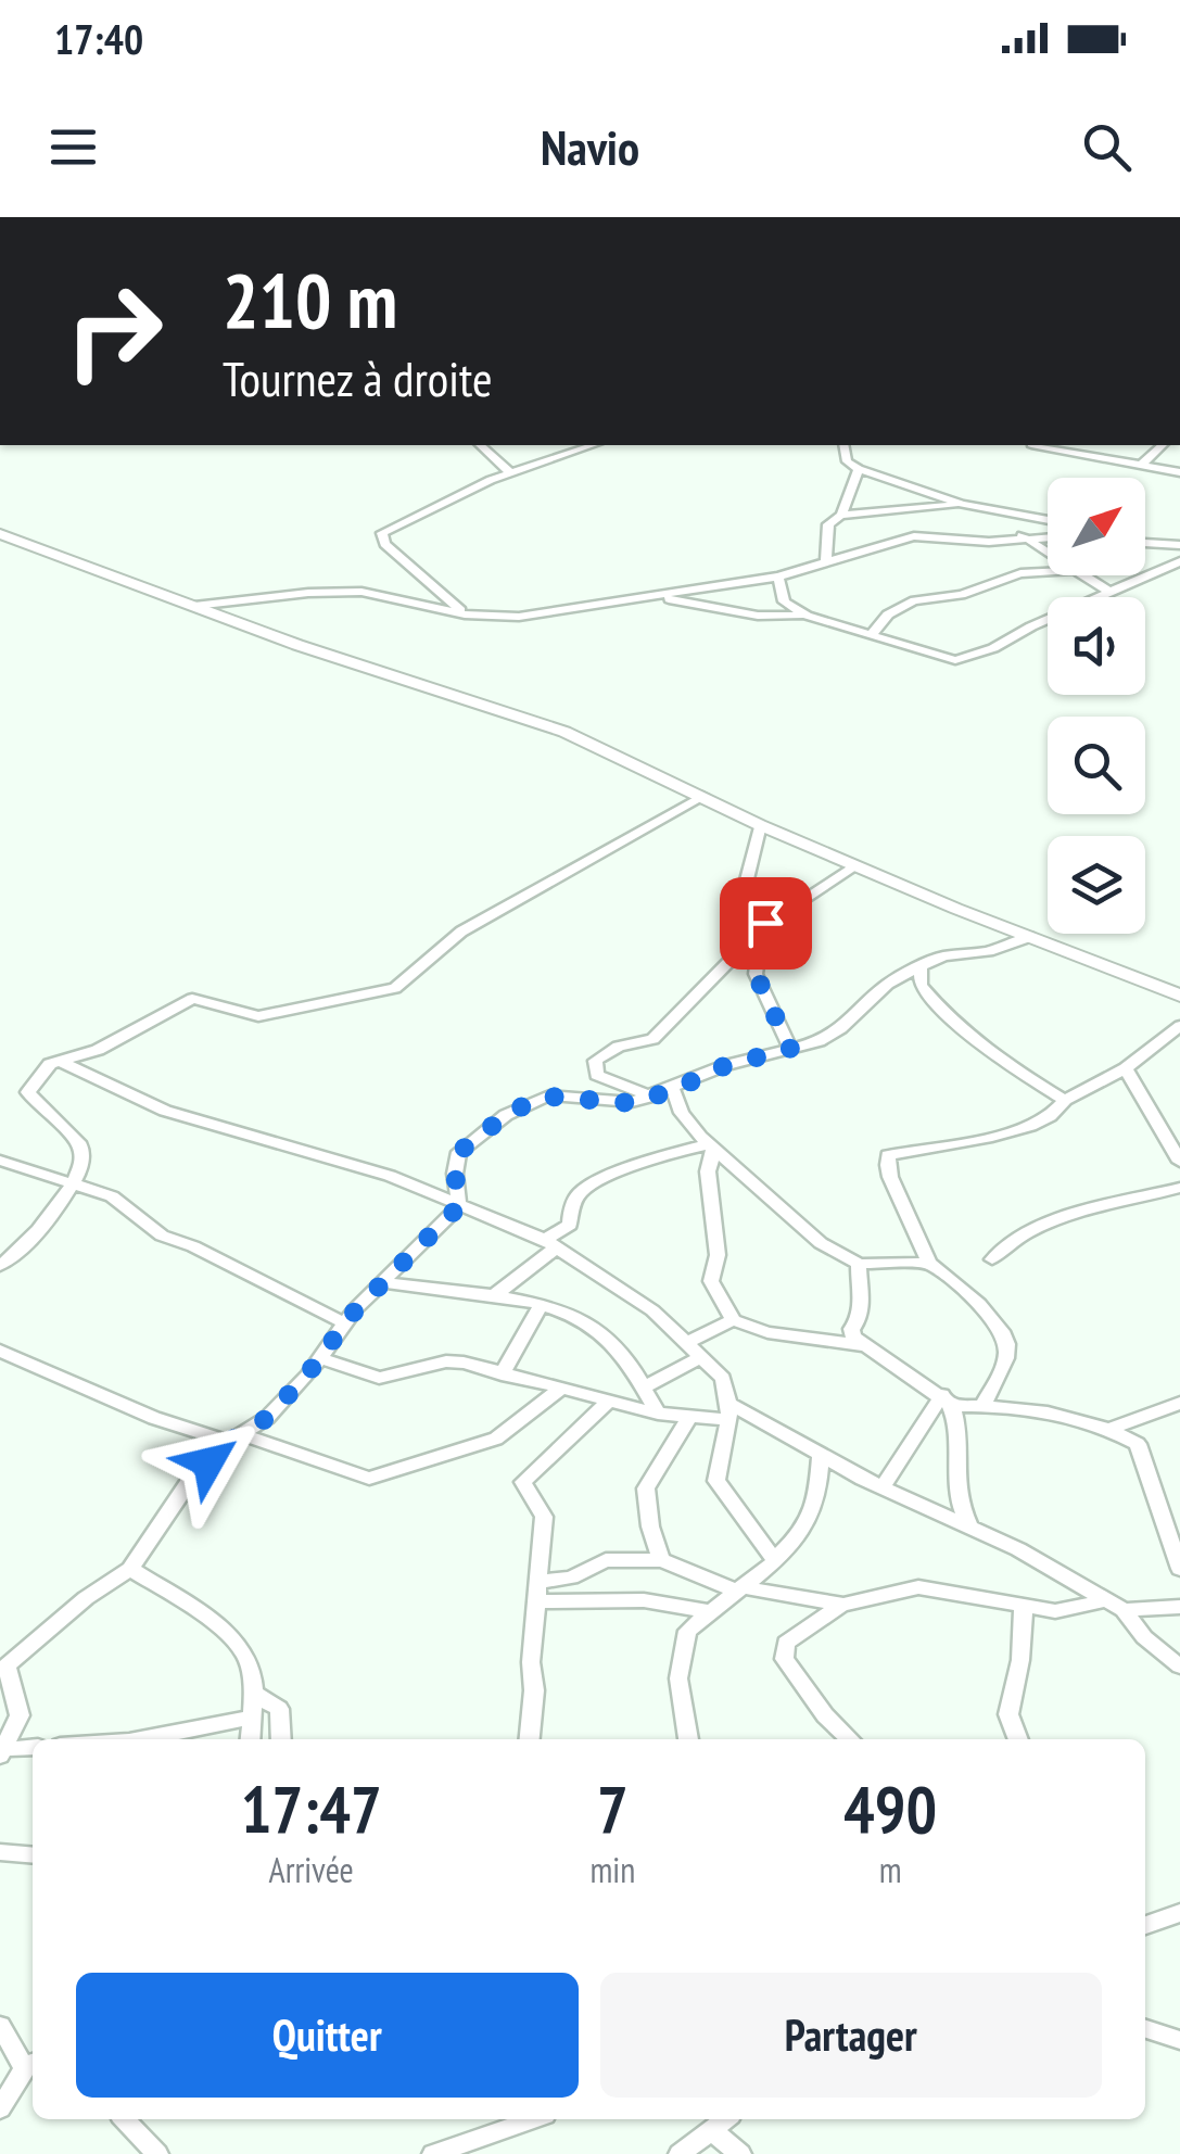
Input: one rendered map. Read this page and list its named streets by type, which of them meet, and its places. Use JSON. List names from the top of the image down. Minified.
{"north":"top right","page":{"status":"17:40","header":"Navio","turn":["210 m","Tournez à droite"],"eta":["17:47","Arrivée","7","min","490","m"],"buttons":["Quitter","Partager"]}}
